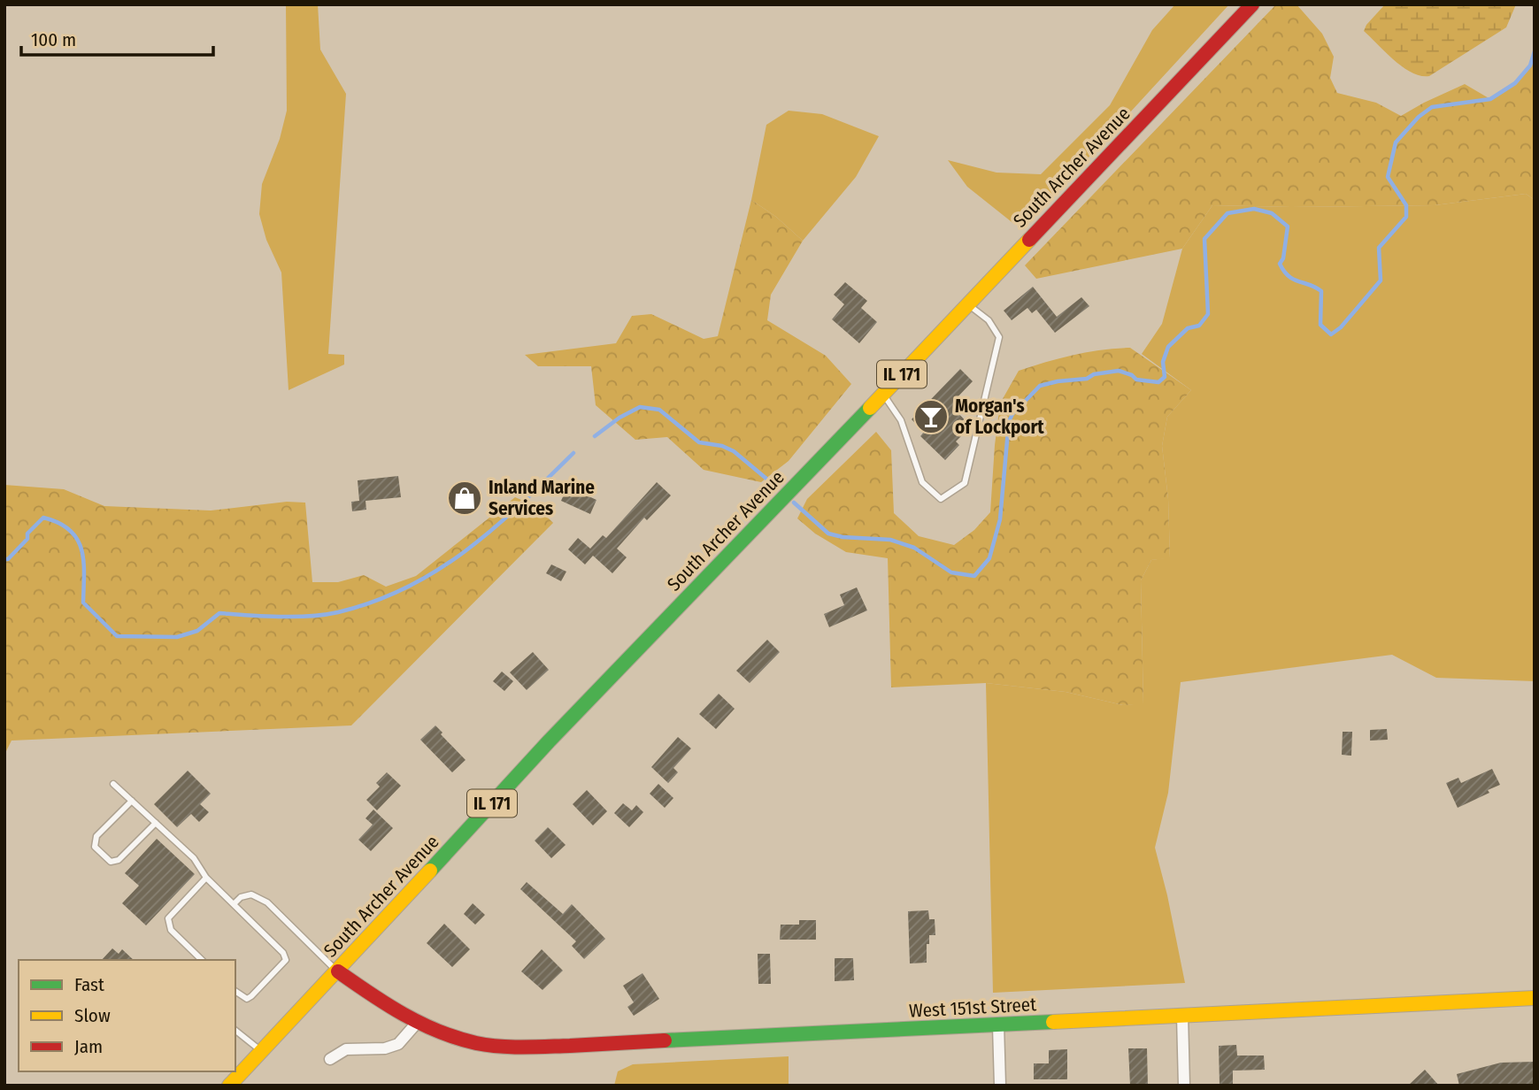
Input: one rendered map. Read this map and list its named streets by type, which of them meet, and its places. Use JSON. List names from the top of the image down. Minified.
{"streets":{"main road":["South Archer Avenue","IL 171","West 151st Street"]},"crossings":[["South Archer Avenue","West 151st Street"]],"places":{"bar":["Morgan's of Lockport"],"shop":["Inland Marine Services"]},"legend":["Fast","Slow","Jam"],"scale_bar":"100 m"}
